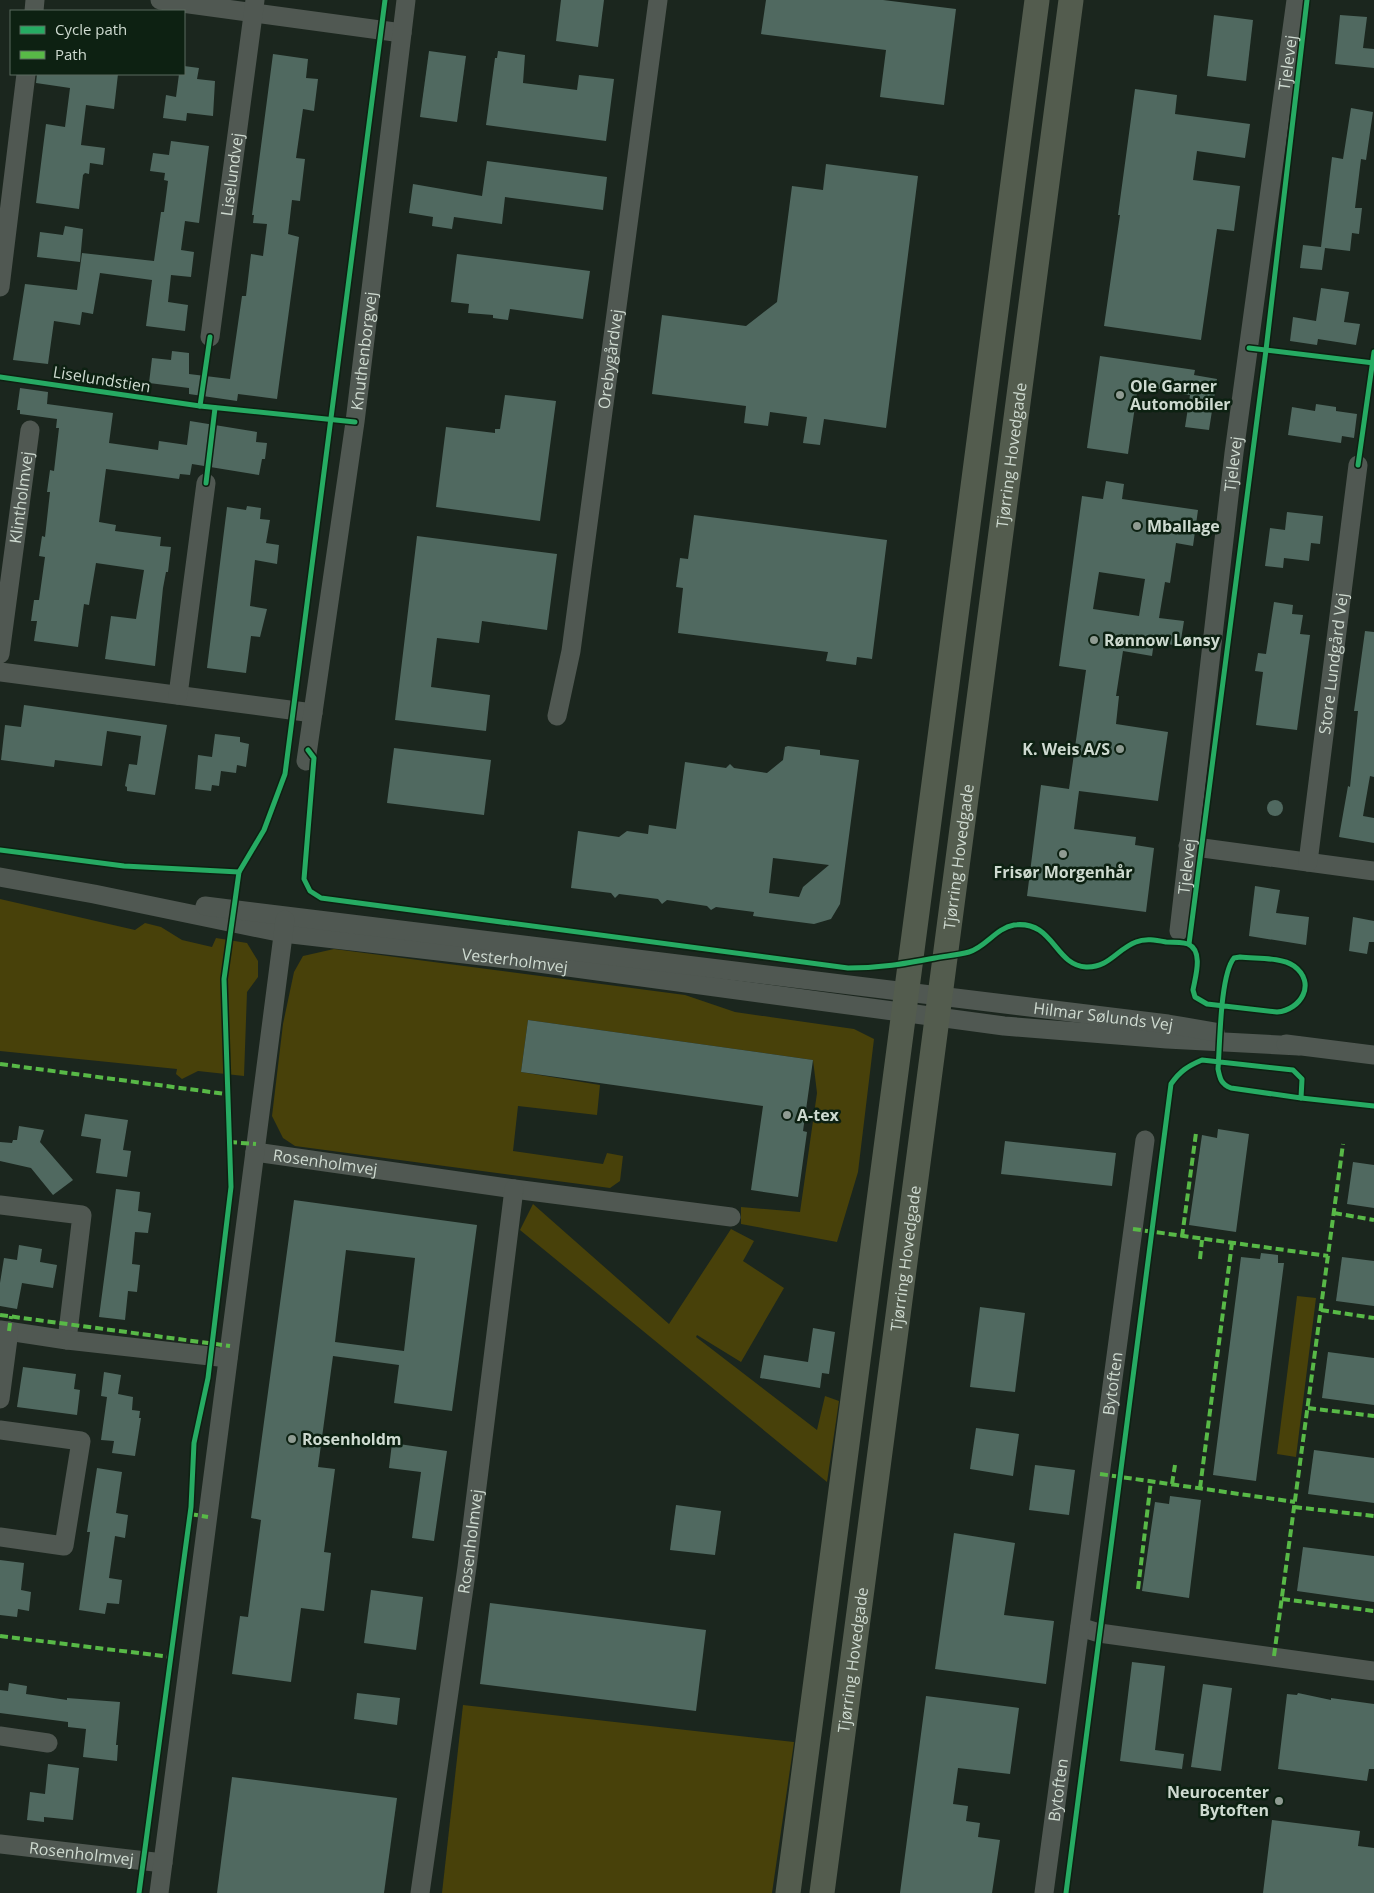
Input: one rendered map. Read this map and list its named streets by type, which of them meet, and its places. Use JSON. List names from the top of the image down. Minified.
{"streets":{"main road":["Tjørring Hovedgade"],"street":["Tjelevej","Liselundvej","Knuthenborgvej","Orebygårdvej","Klintholmvej","Store Lundgård Vej","Vesterholmvej","Hilmar Sølunds Vej","Rosenholmvej","Bytoften"],"cycle path":["Liselundstien"]},"crossings":[["Tjørring Hovedgade","Vesterholmvej"],["Tjørring Hovedgade","Hilmar Sølunds Vej"],["Vesterholmvej","Hilmar Sølunds Vej"],["Vesterholmvej","Rosenholmvej"]],"places":["Ole Garner Automobiler","Mballage","Rønnow Lønsy","K. Weis A/S","Frisør Morgenhår","A-tex","Rosenholdm","Neurocenter Bytoften"],"legend":["Cycle path","Path"]}
